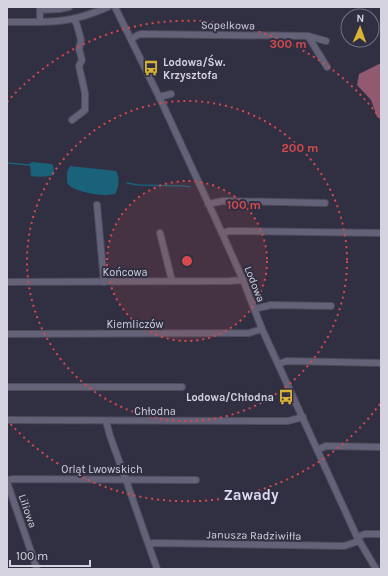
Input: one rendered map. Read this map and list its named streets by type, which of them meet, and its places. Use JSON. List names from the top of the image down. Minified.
{"streets":{"street":["Sopelkowa","Końcowa","Lodowa","Kiemliczów","Chłodna","Orląt Lwowskich","Liliowa","Janusza Radziwiłła"]},"crossings":[["Sopelkowa","Lodowa"],["Końcowa","Lodowa"],["Lodowa","Kiemliczów"],["Lodowa","Chłodna"],["Lodowa","Janusza Radziwiłła"],["Orląt Lwowskich","Liliowa"]],"districts":["Zawady"],"places":{"bus stop":["Lodowa/Św. Krzysztofa","Lodowa/Chłodna"]},"scale_bar":"100 m","north":"top","rings":["300 m","200 m","100 m"]}
